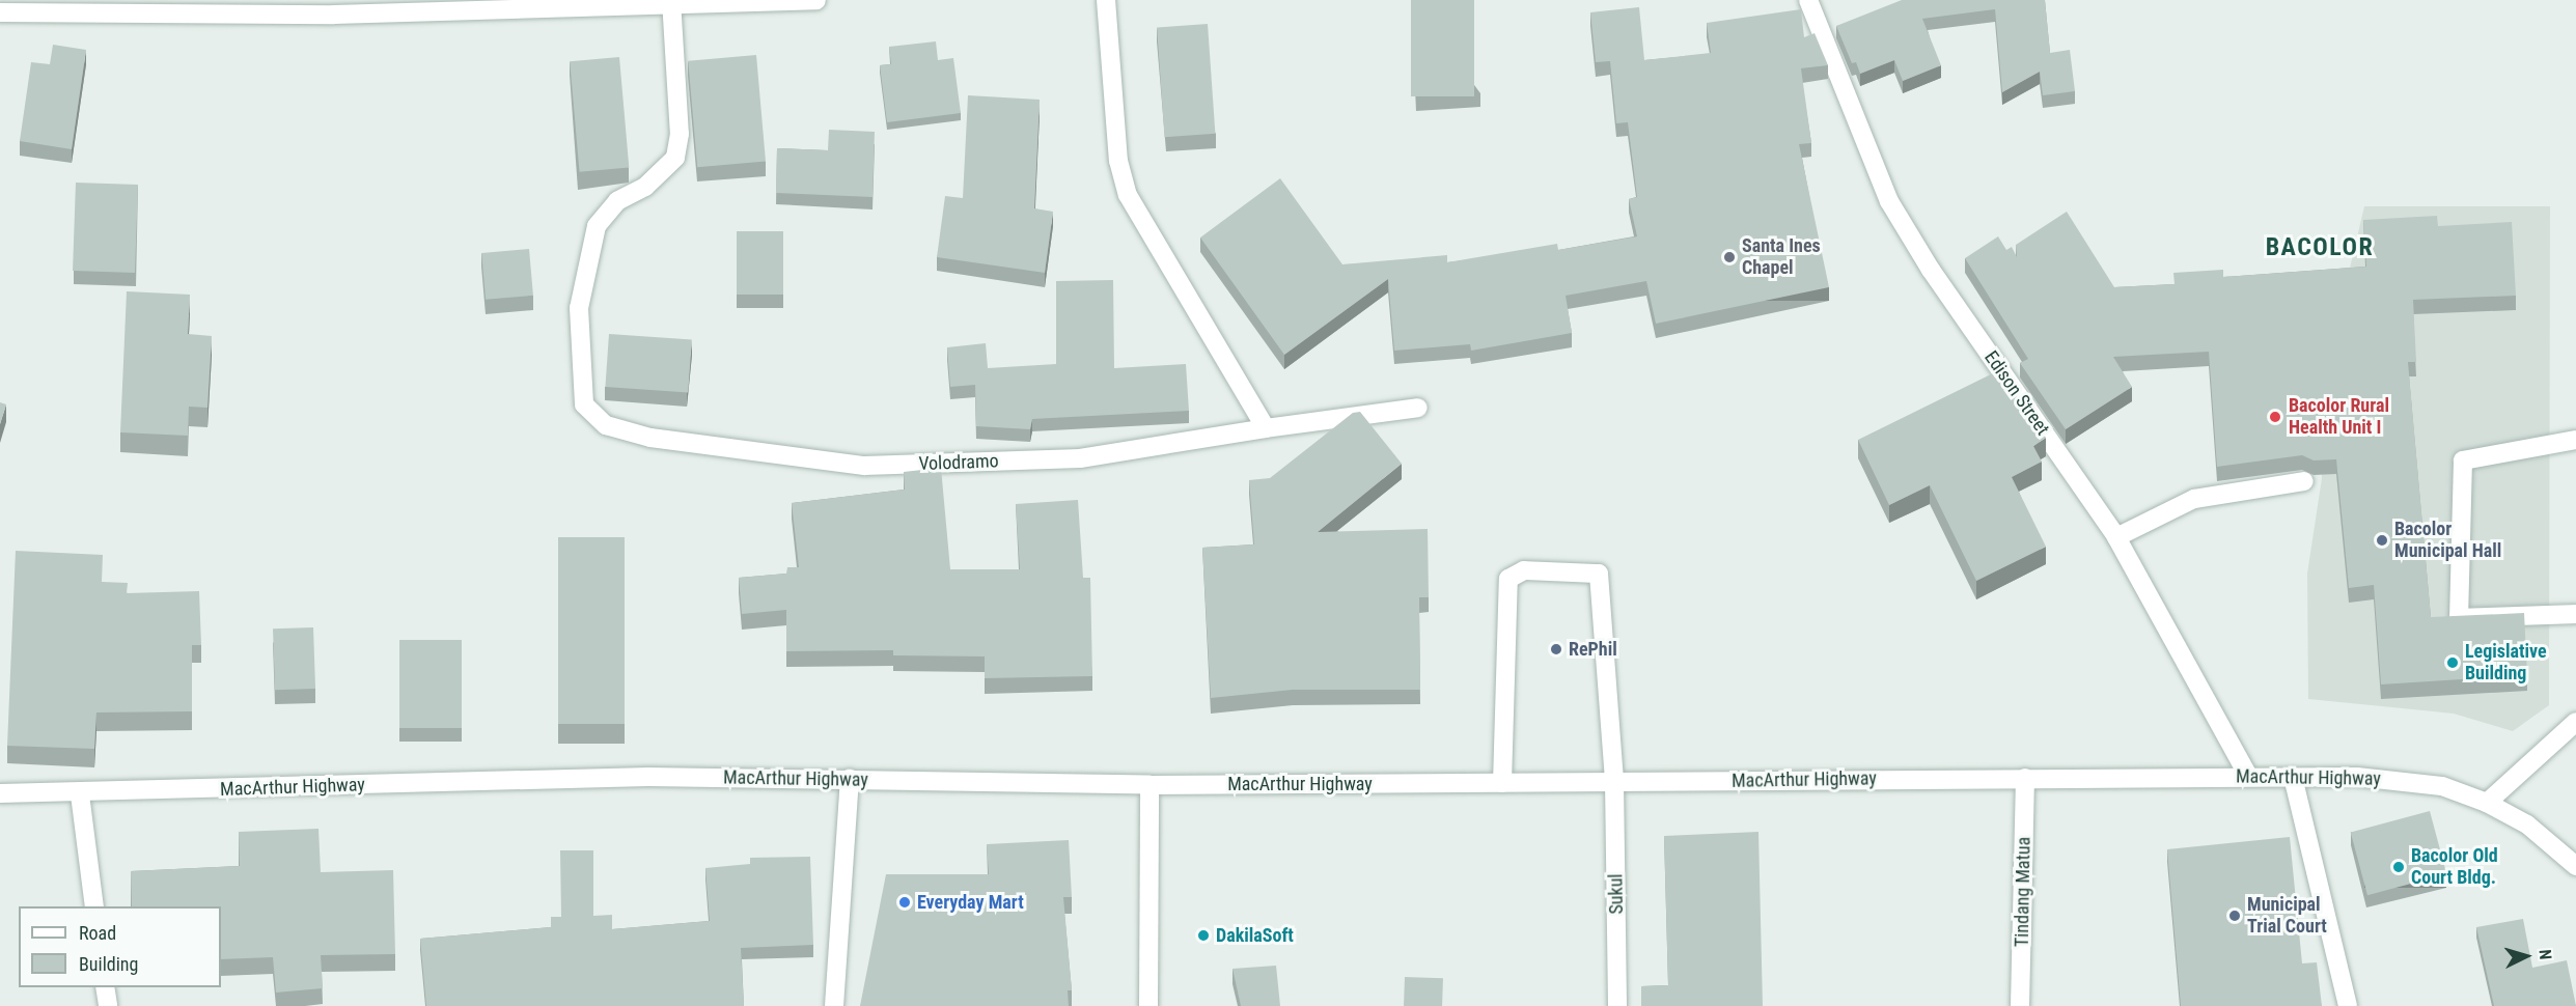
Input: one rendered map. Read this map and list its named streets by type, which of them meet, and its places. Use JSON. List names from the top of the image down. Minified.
{"streets":{"street":["Edison Street","Volodramo","MacArthur Highway","Tindang Matua","Sukul"]},"crossings":[["Edison Street","MacArthur Highway"],["MacArthur Highway","Tindang Matua"],["MacArthur Highway","Sukul"]],"districts":["BACOLOR"],"places":["Santa Ines Chapel","Bacolor Rural Health Unit I","Bacolor Municipal Hall","RePhil","Legislative Building","Bacolor Old Court Bldg.","Everyday Mart","Municipal Trial Court","DakilaSoft"],"legend":["Road","Building"],"north":"right"}
